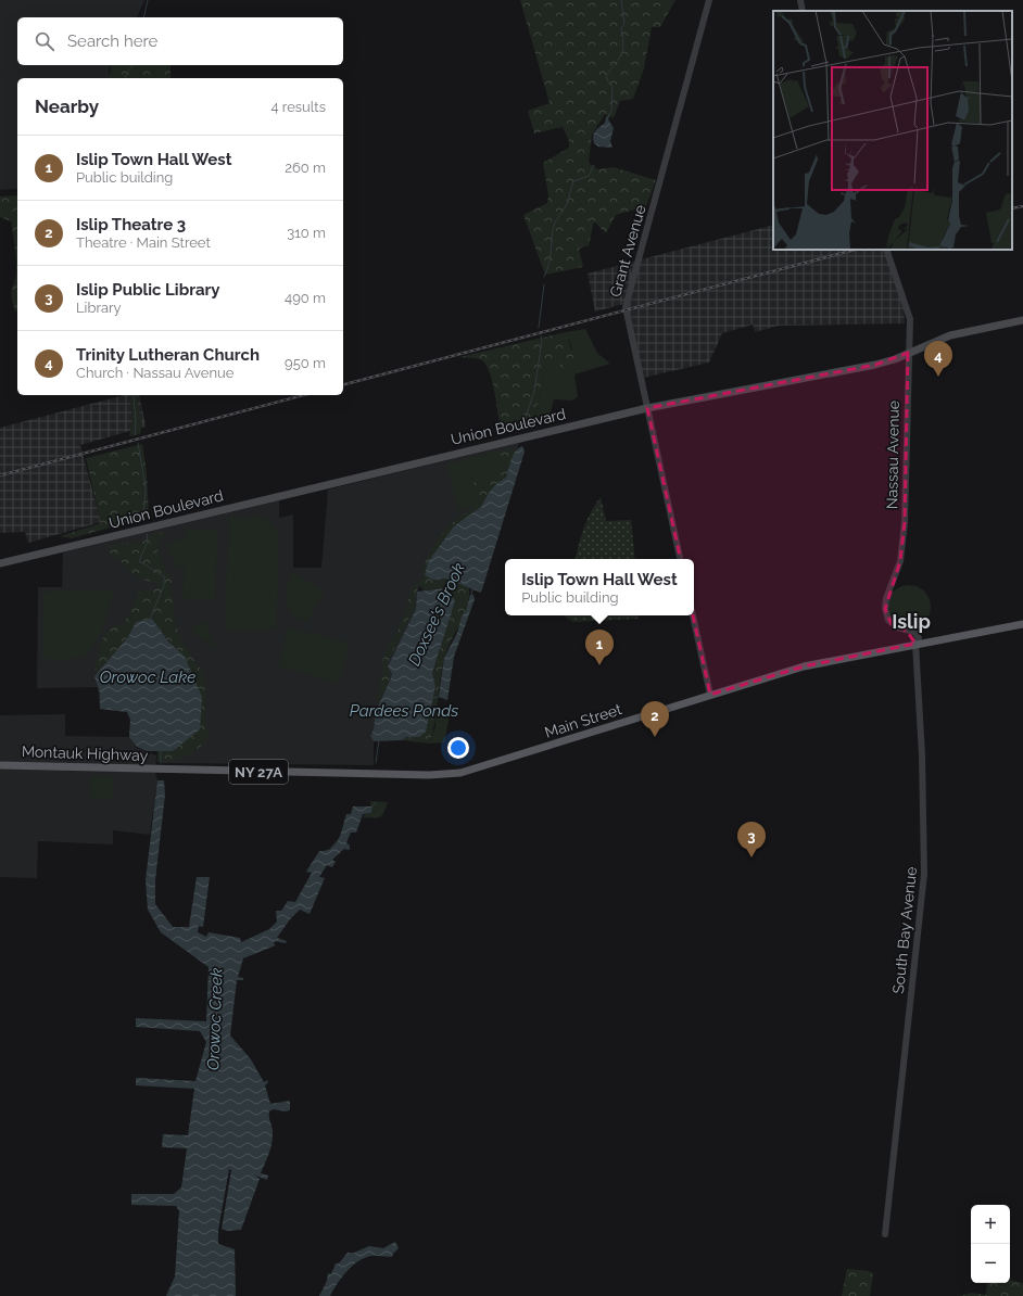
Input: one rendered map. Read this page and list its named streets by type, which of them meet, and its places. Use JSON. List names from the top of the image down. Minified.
{"streets":{"main road":["Union Boulevard","Main Street","Montauk Highway","NY 27A"],"street":["Grant Avenue","Nassau Avenue","South Bay Avenue"]},"crossings":[["Grant Avenue","Union Boulevard"],["Union Boulevard","Nassau Avenue"],["Nassau Avenue","Main Street"],["Nassau Avenue","South Bay Avenue"],["Main Street","Montauk Highway"],["Main Street","South Bay Avenue"]],"districts":["Islip"],"water":["Doxsee's Brook","Orowoc Lake","Pardees Ponds","Orowoc Creek"],"page":{"search":"Search here","heading":["Nearby","4 results"],"list":[{"mark":"1","name":"Islip Town Hall West","note":"Public building","value":"260 m"},{"mark":"2","name":"Islip Theatre 3","note":"Theatre · Main Street","value":"310 m"},{"mark":"3","name":"Islip Public Library","note":"Library","value":"490 m"},{"mark":"4","name":"Trinity Lutheran Church","note":"Church · Nassau Avenue","value":"950 m"}],"pins":["4","1","2","3"],"popup":["Islip Town Hall West","Public building"],"map_buttons":["+","−"]}}
